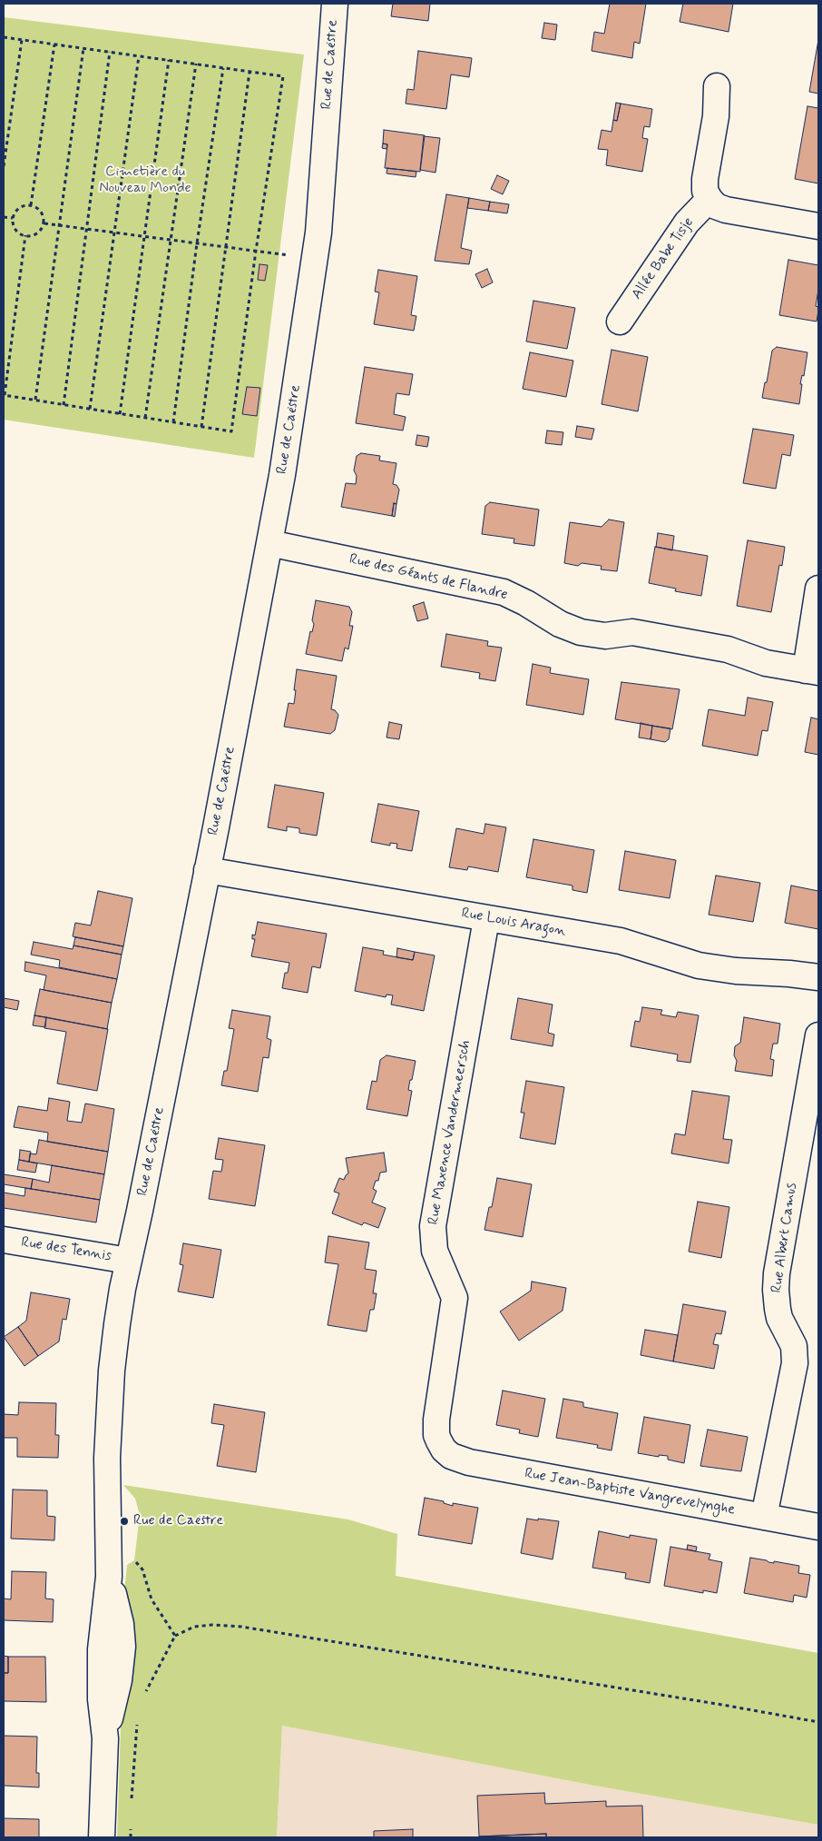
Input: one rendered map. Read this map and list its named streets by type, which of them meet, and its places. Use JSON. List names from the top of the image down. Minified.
{"streets":{"street":["Rue de Caëstre","Allée Babe Tisje","Rue des Géants de Flandre","Rue Louis Aragon","Rue Maxence Vandermeersch","Rue Albert Camus","Rue des Tennis","Rue Jean-Baptiste Vangrevelynghe"]},"crossings":[["Rue de Caëstre","Rue des Géants de Flandre"],["Rue de Caëstre","Rue Louis Aragon"],["Rue de Caëstre","Rue des Tennis"],["Rue Louis Aragon","Rue Maxence Vandermeersch"],["Rue Maxence Vandermeersch","Rue Jean-Baptiste Vangrevelynghe"],["Rue Albert Camus","Rue Jean-Baptiste Vangrevelynghe"]],"parks":["Cimetière du Nouveau Monde"],"places":["Rue de Caëstre"]}
